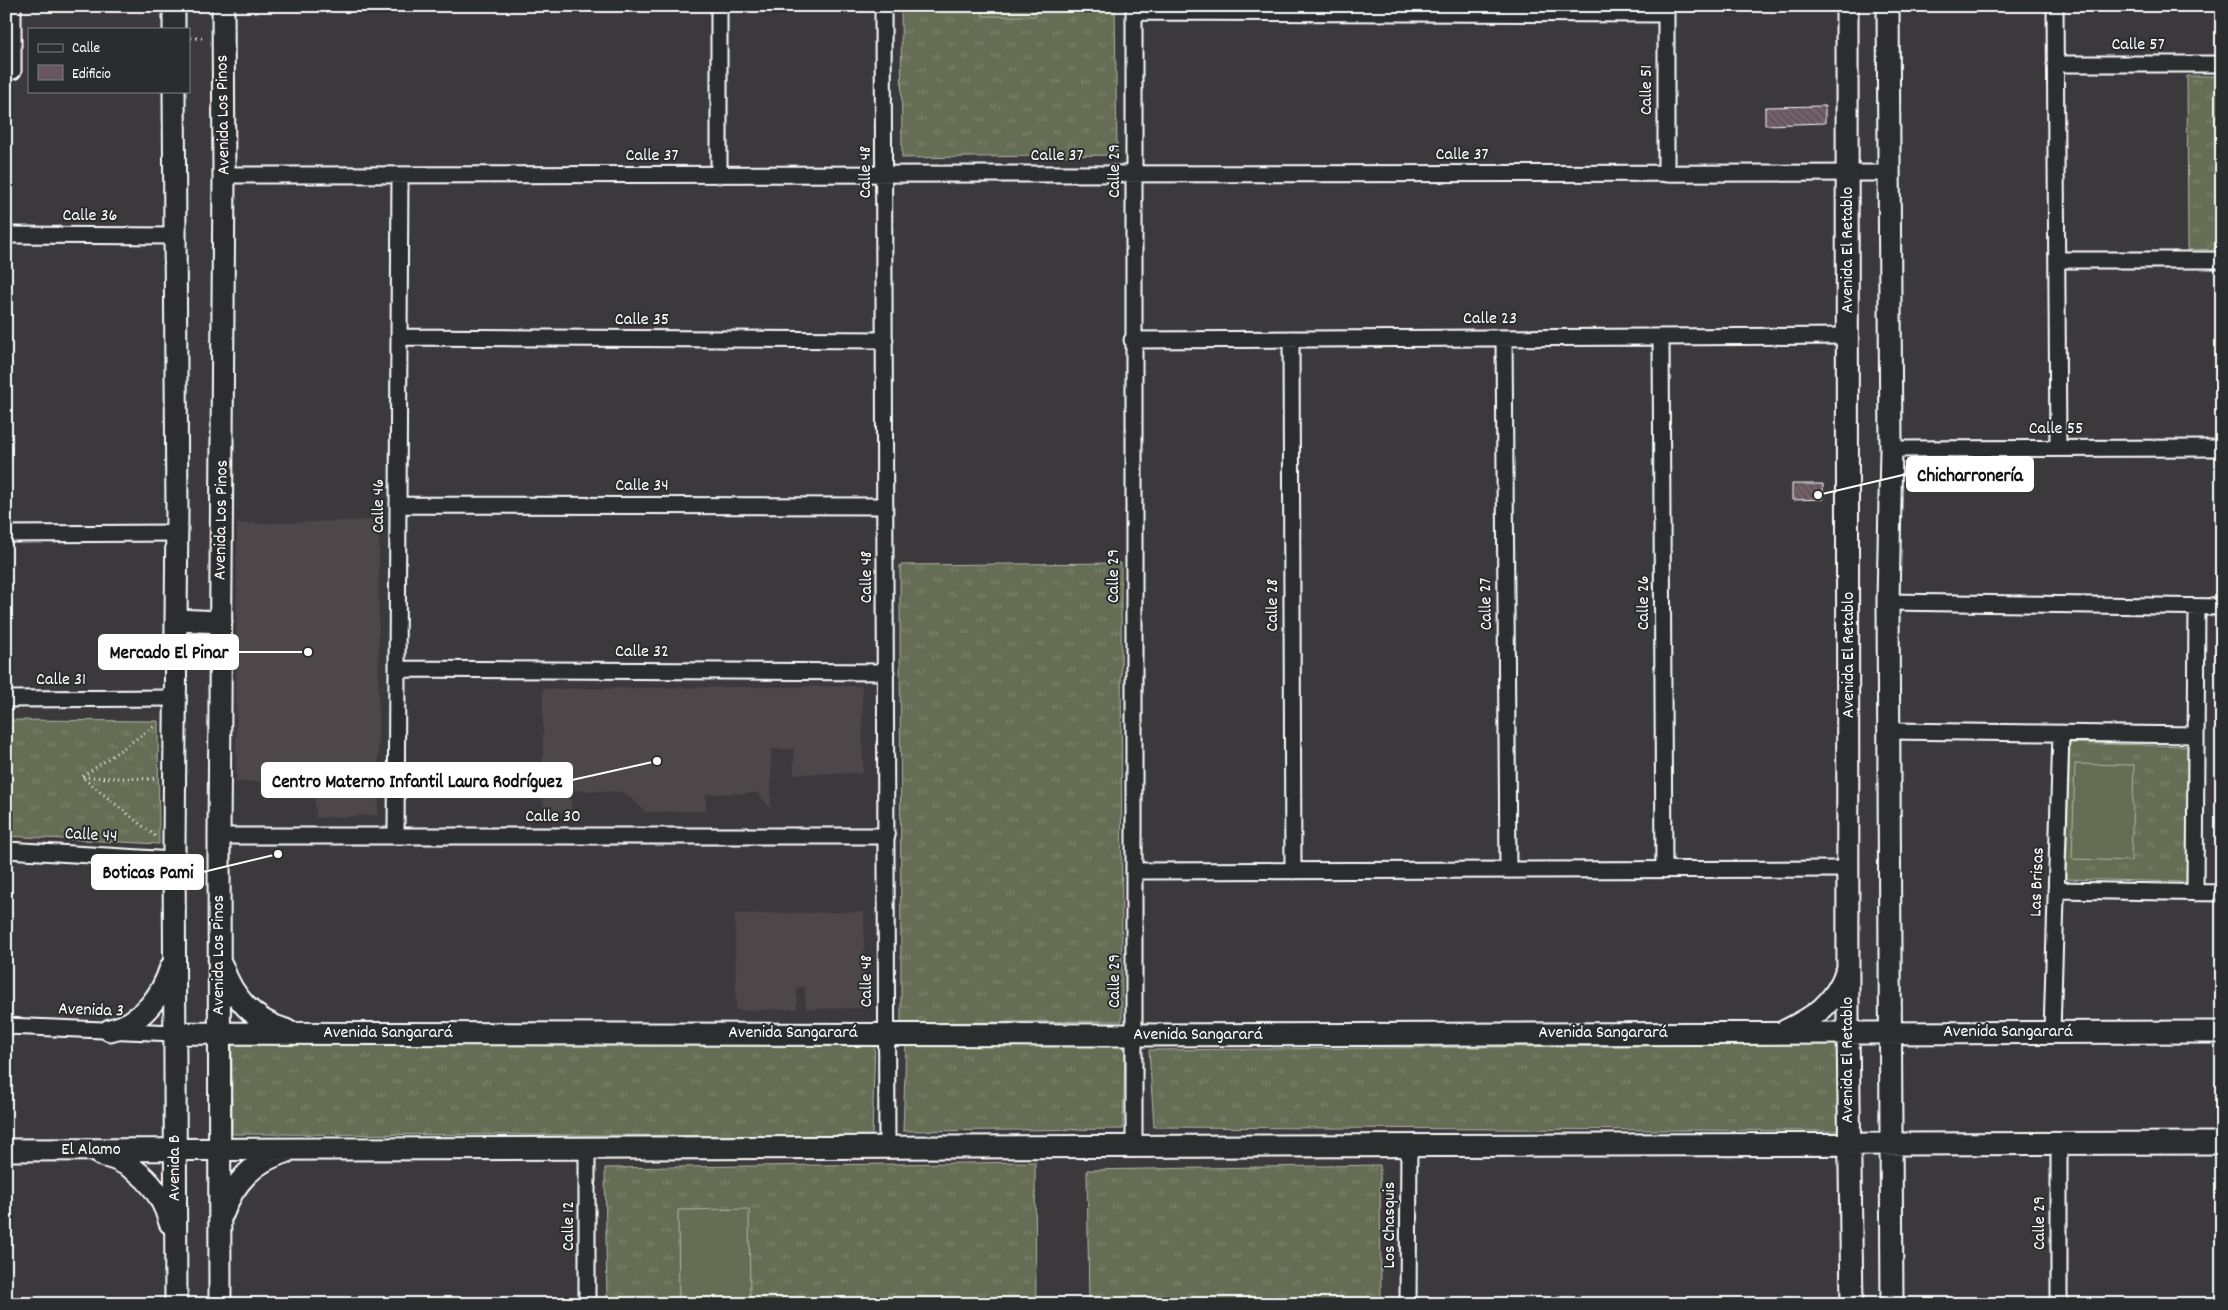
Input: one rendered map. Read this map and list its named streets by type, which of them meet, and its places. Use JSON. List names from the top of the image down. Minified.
{"streets":{"street":["Calle 57","Calle 51","Avenida Los Pinos","Calle 37","Calle 29","Calle 48","Calle 36","Avenida El Retablo","Calle 23","Calle 35","Calle 55","Calle 34","Calle 46","Calle 26","Calle 27","Calle 28","Calle 32","Calle 31","Calle 30","Calle 44","Las Brisas","Avenida 3","Avenida Sangarará","El Alamo","Avenida B","Los Chasquis","Calle 12"]},"crossings":[["Calle 51","Calle 37"],["Avenida Los Pinos","Calle 37"],["Avenida Los Pinos","Calle 30"],["Avenida Los Pinos","Avenida Sangarará"],["Calle 37","Calle 29"],["Calle 37","Calle 48"],["Calle 37","Avenida El Retablo"],["Calle 37","Calle 46"],["Calle 29","Calle 23"],["Calle 29","Avenida Sangarará"],["Calle 48","Calle 35"],["Calle 48","Calle 34"],["Calle 48","Calle 32"],["Calle 48","Calle 30"],["Calle 48","Avenida Sangarará"],["Avenida El Retablo","Calle 23"],["Avenida El Retablo","Avenida Sangarará"],["Calle 23","Calle 26"],["Calle 23","Calle 27"],["Calle 23","Calle 28"],["Calle 35","Calle 46"],["Calle 34","Calle 46"],["Calle 46","Calle 32"],["Calle 46","Calle 30"],["Las Brisas","Avenida Sangarará"],["Avenida 3","Avenida Sangarará"],["Avenida 3","Avenida B"],["Avenida Sangarará","Avenida B"],["El Alamo","Avenida B"]],"places":["Chicharronería","Mercado El Pinar","Centro Materno Infantil Laura Rodríguez","Boticas Pami"],"legend":["Calle","Edificio"]}
